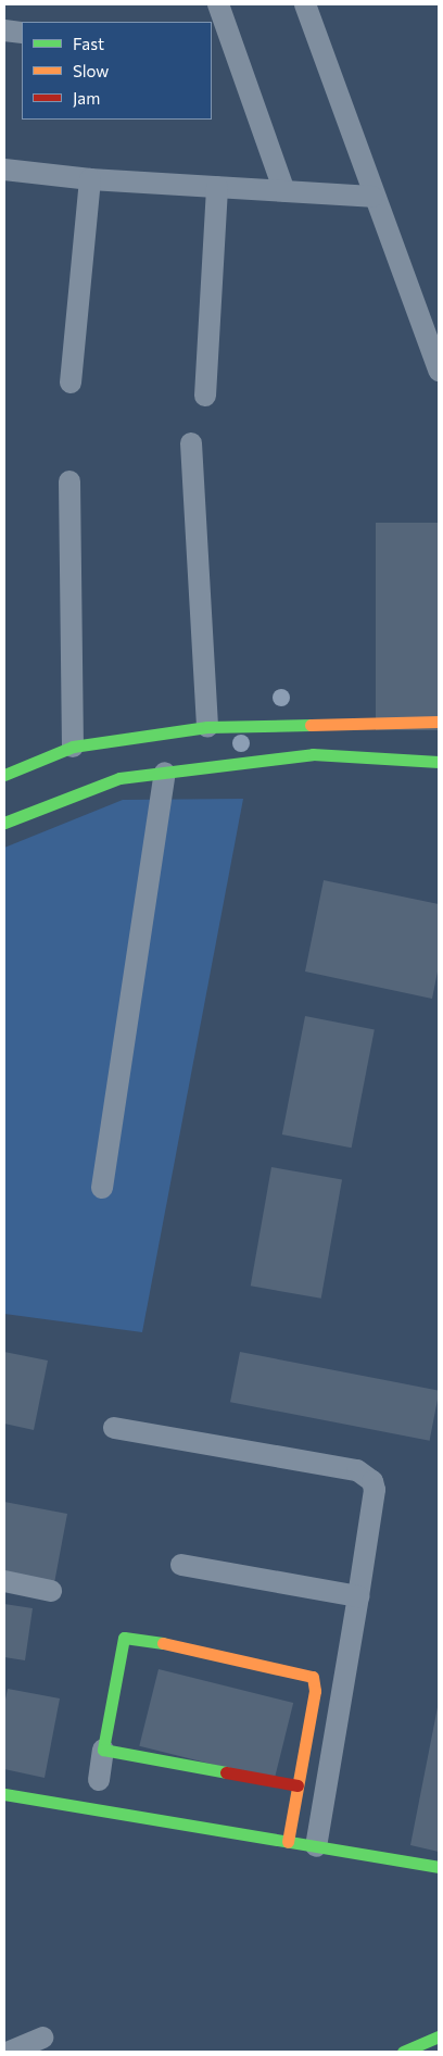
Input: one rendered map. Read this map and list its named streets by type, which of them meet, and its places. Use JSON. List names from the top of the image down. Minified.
{"legend":["Fast","Slow","Jam"]}
